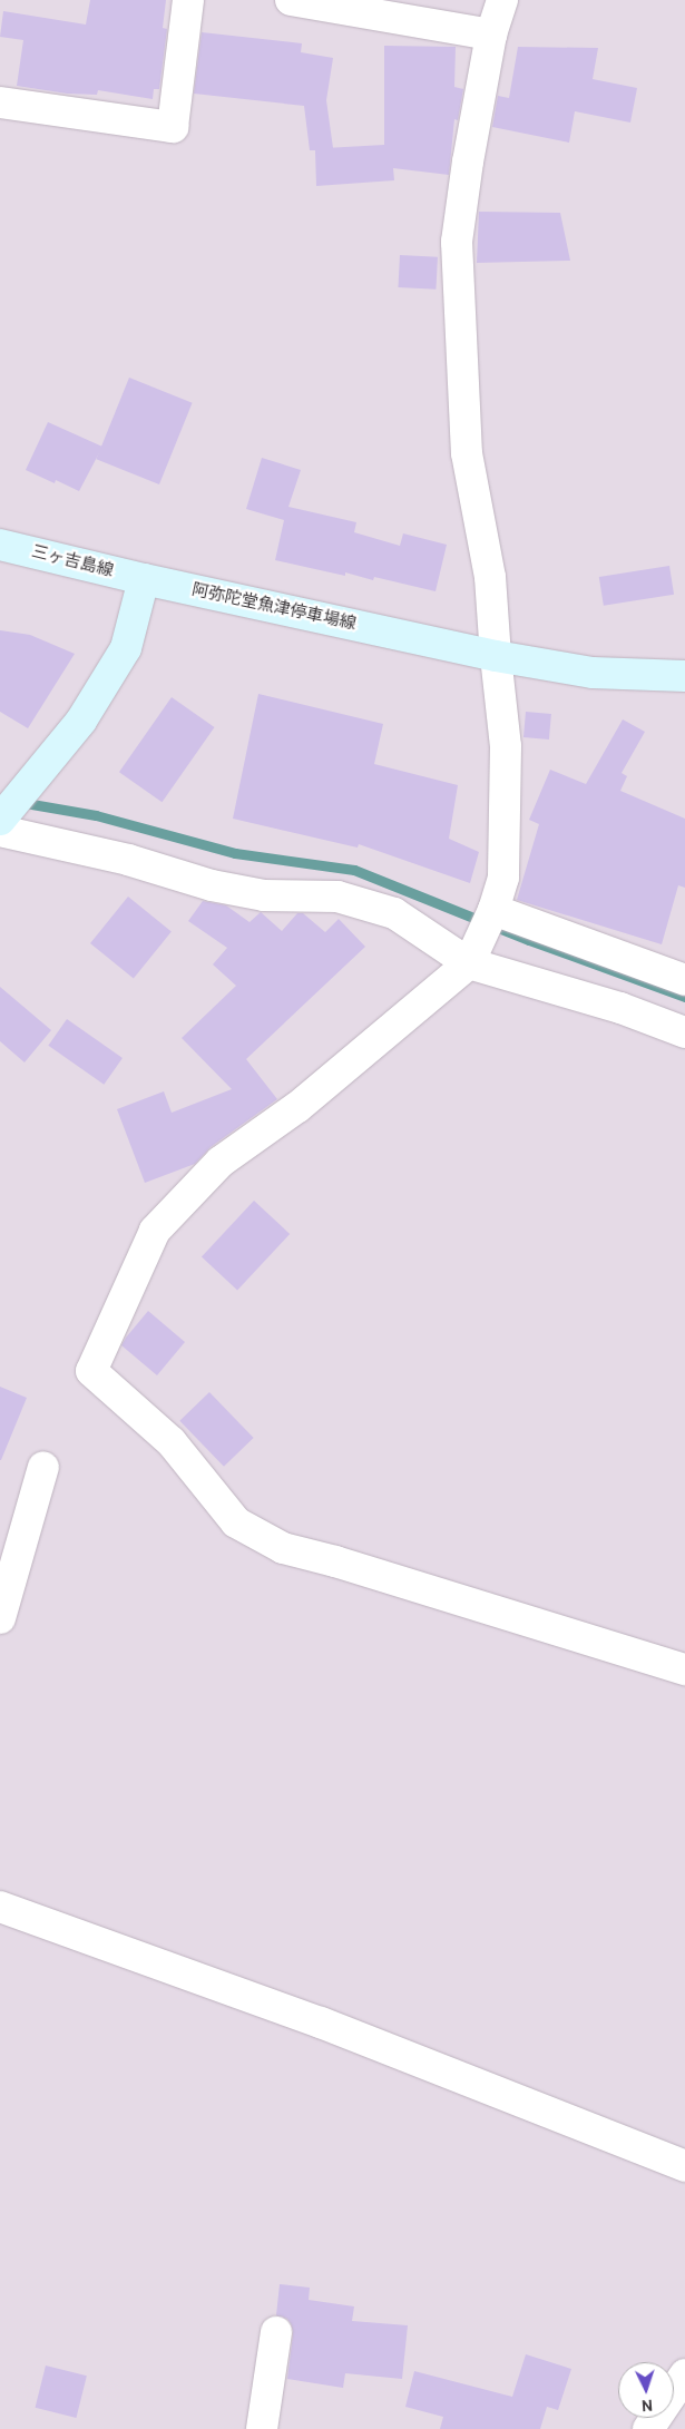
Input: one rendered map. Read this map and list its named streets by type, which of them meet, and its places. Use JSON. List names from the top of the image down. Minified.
{"streets":{"main road":["三ヶ吉島線","阿弥陀堂魚津停車場線"]},"crossings":[["三ヶ吉島線","阿弥陀堂魚津停車場線"]],"north":"bottom"}
